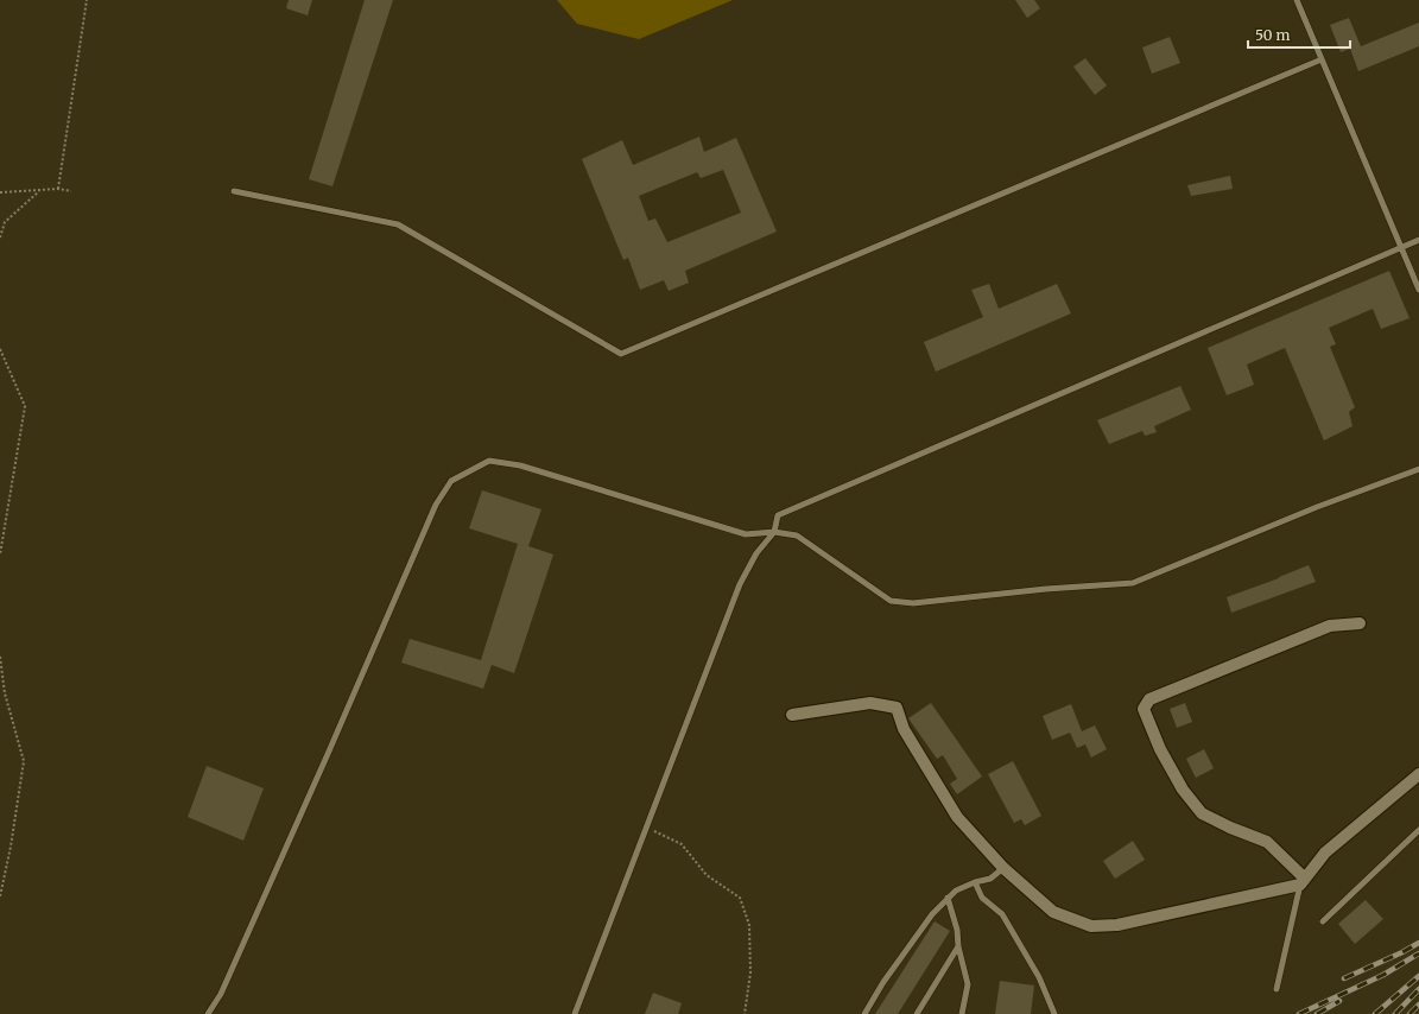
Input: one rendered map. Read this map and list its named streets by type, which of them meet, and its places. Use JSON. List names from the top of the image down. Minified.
{"scale_bar":"50 m"}
